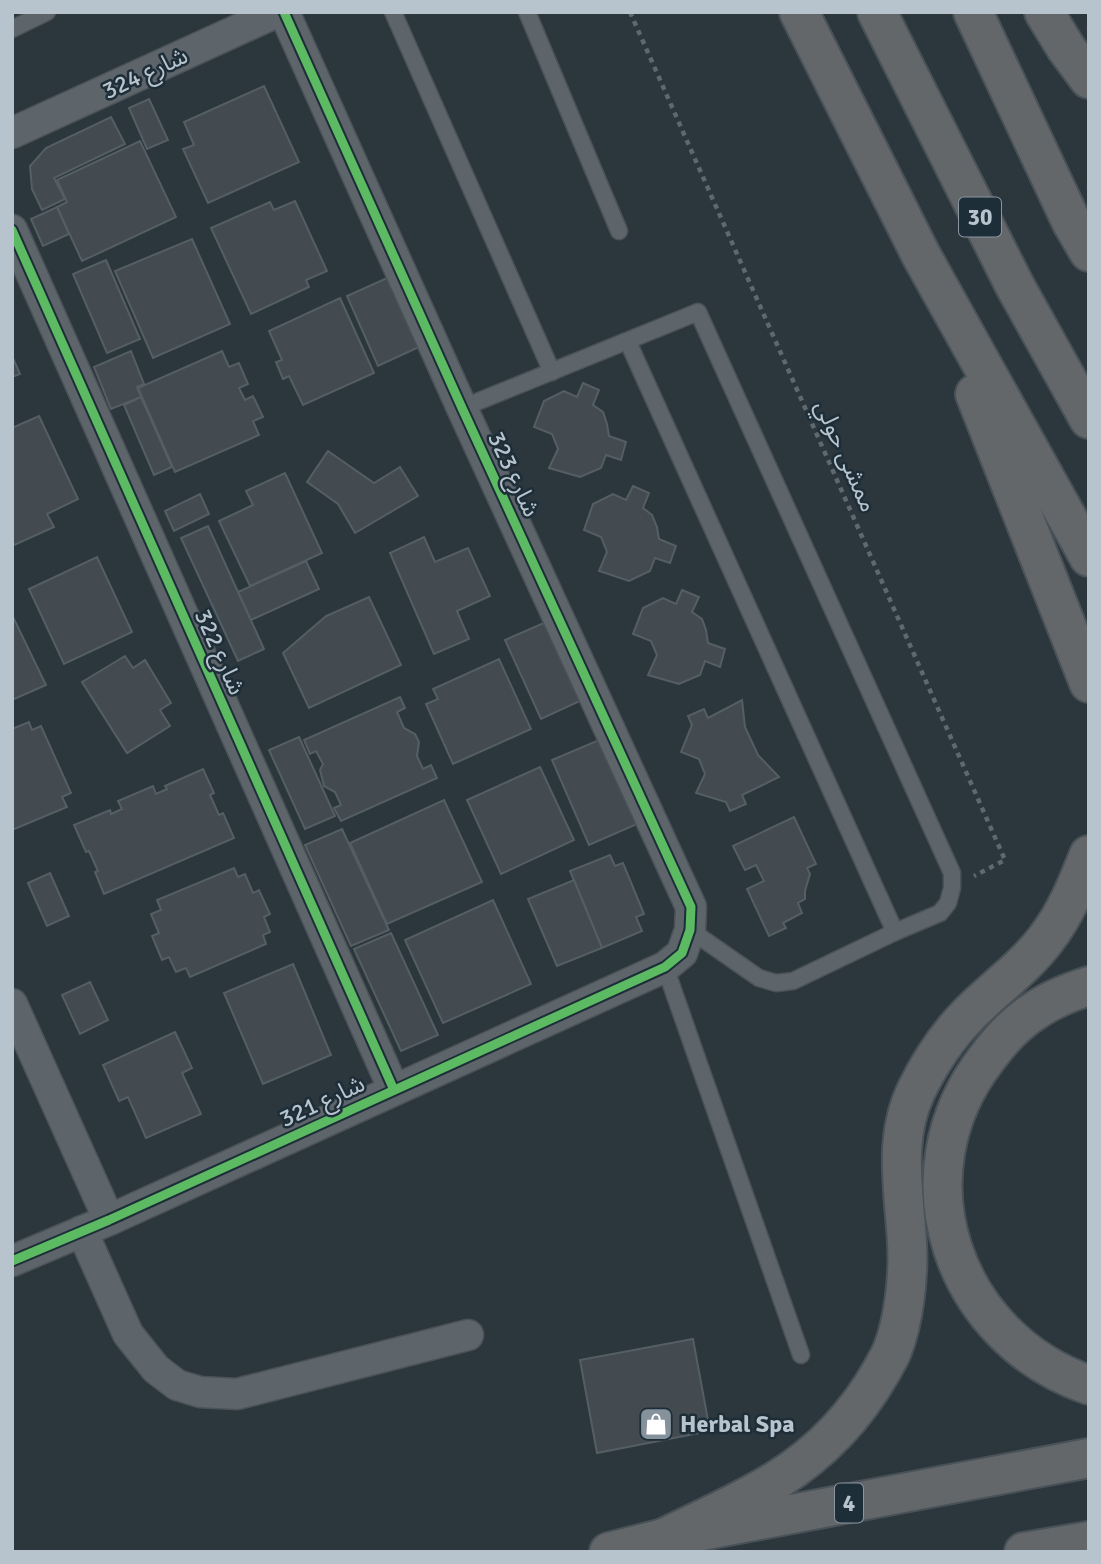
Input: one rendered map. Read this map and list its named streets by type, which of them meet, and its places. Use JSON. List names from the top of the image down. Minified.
{"streets":{"highway":["30","4"],"street":["شارع 324","شارع 323","شارع 322","شارع 321"],"path":["ممشى حولي"]},"crossings":[["شارع 323","شارع 321"],["شارع 322","شارع 321"]],"places":{"shop":["Herbal Spa"]}}
